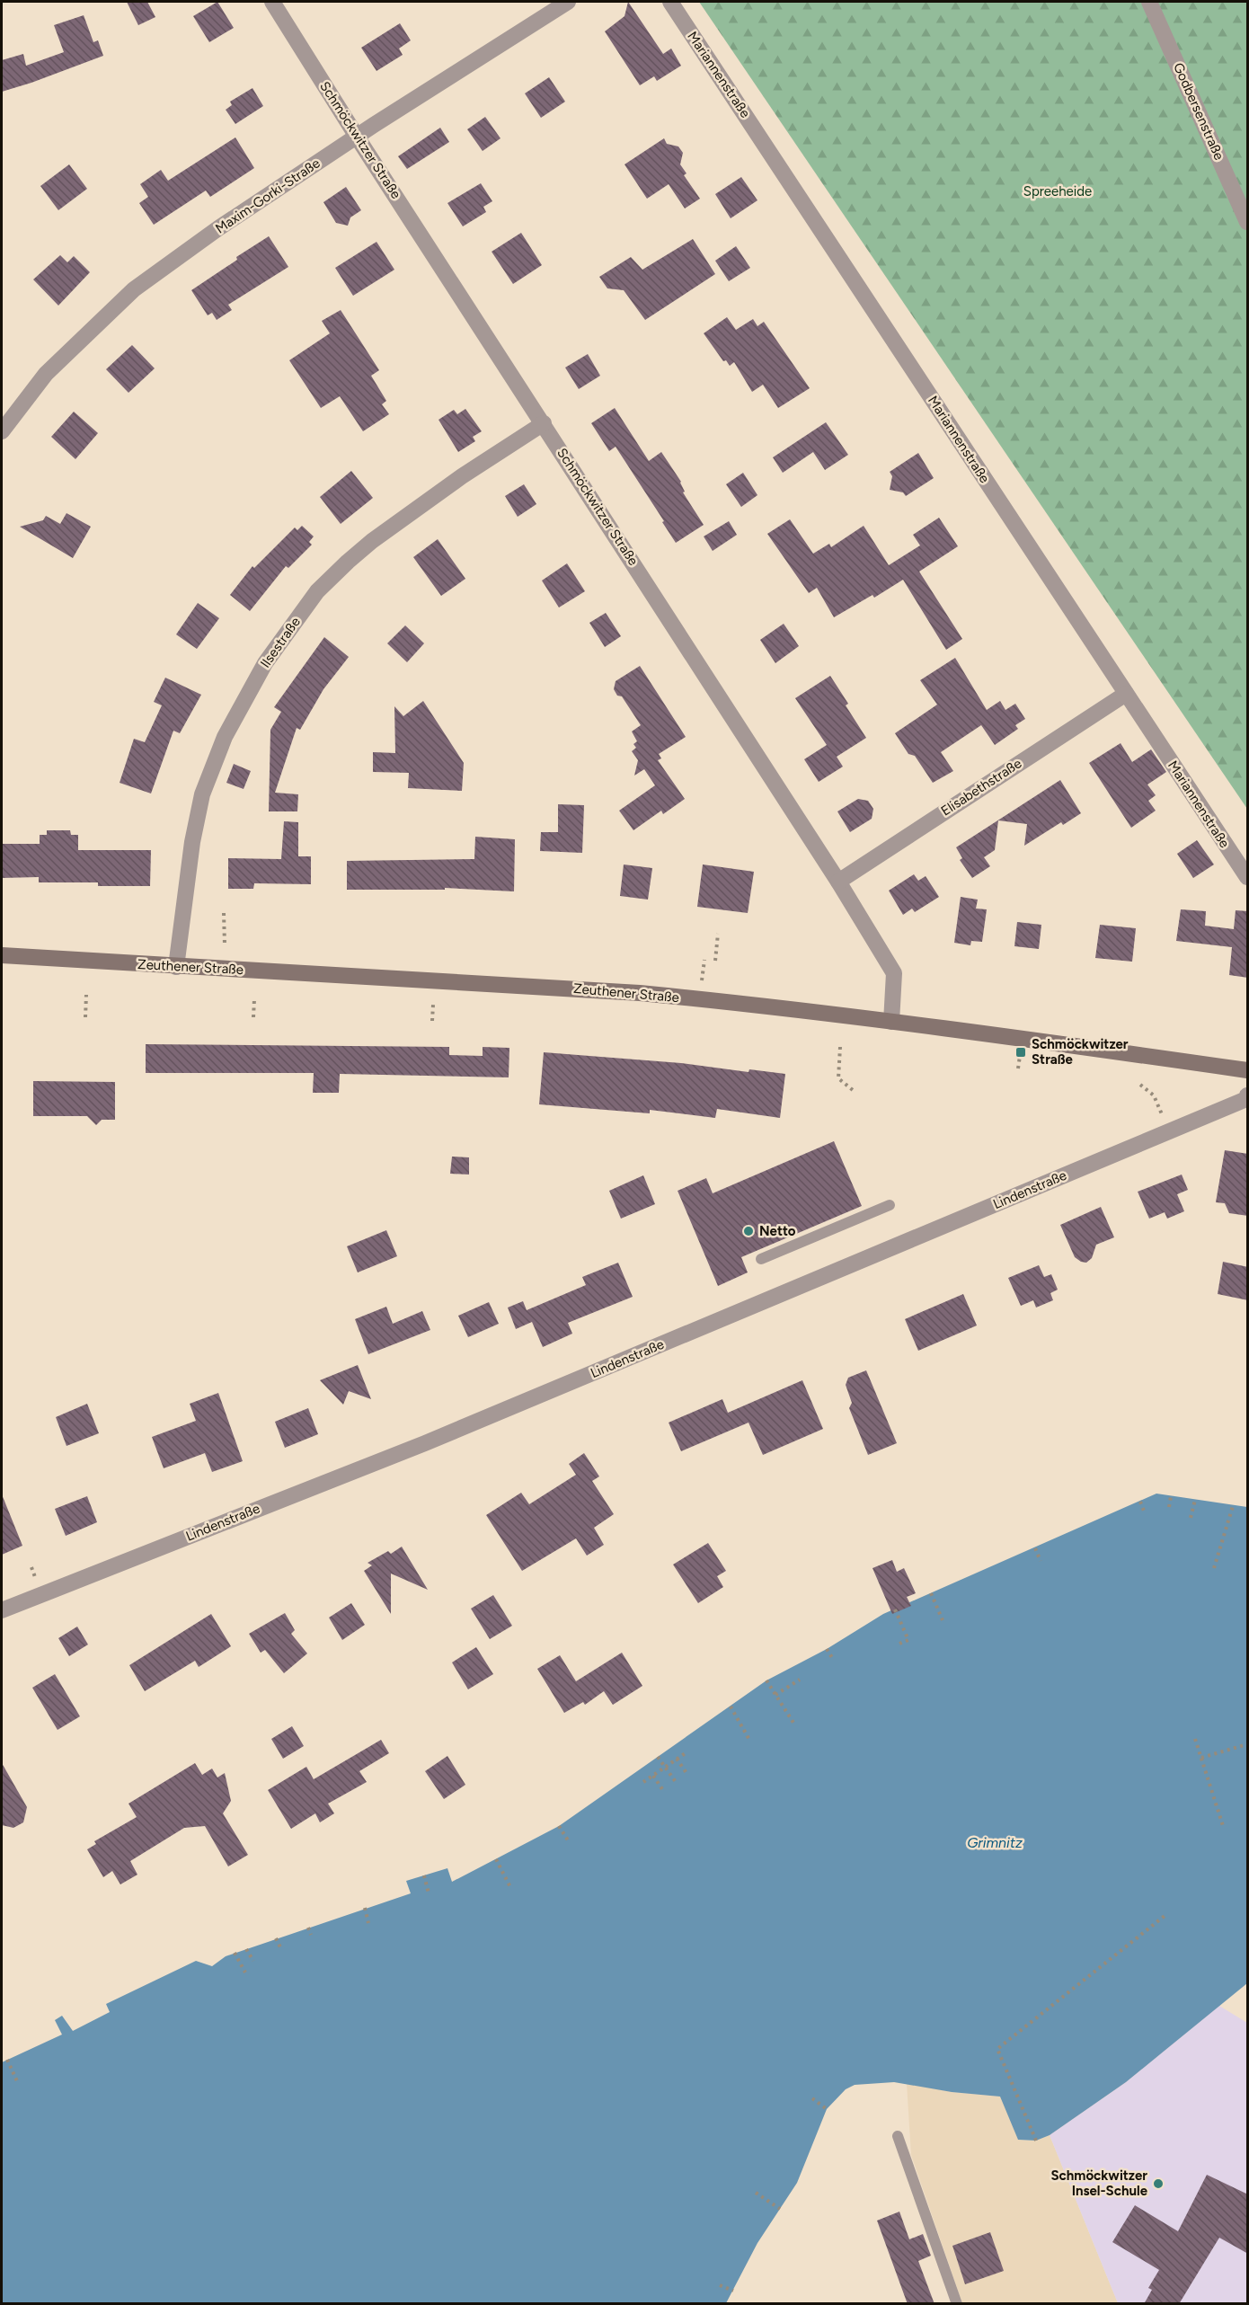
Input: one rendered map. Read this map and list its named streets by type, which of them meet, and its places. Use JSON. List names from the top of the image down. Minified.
{"streets":{"main road":["Zeuthener Straße"],"street":["Mariannenstraße","Godbersenstraße","Schmöckwitzer Straße","Maxim-Gorki-Straße","Ilsestraße","Elisabethstraße","Lindenstraße"]},"crossings":[["Mariannenstraße","Elisabethstraße"],["Schmöckwitzer Straße","Maxim-Gorki-Straße"],["Schmöckwitzer Straße","Ilsestraße"],["Schmöckwitzer Straße","Elisabethstraße"],["Schmöckwitzer Straße","Zeuthener Straße"],["Ilsestraße","Zeuthener Straße"]],"water":["Grimnitz"],"parks":["Spreeheide"],"places":{"transit":["Schmöckwitzer Straße"],"other":["Netto","Schmöckwitzer Insel-Schule"]}}
